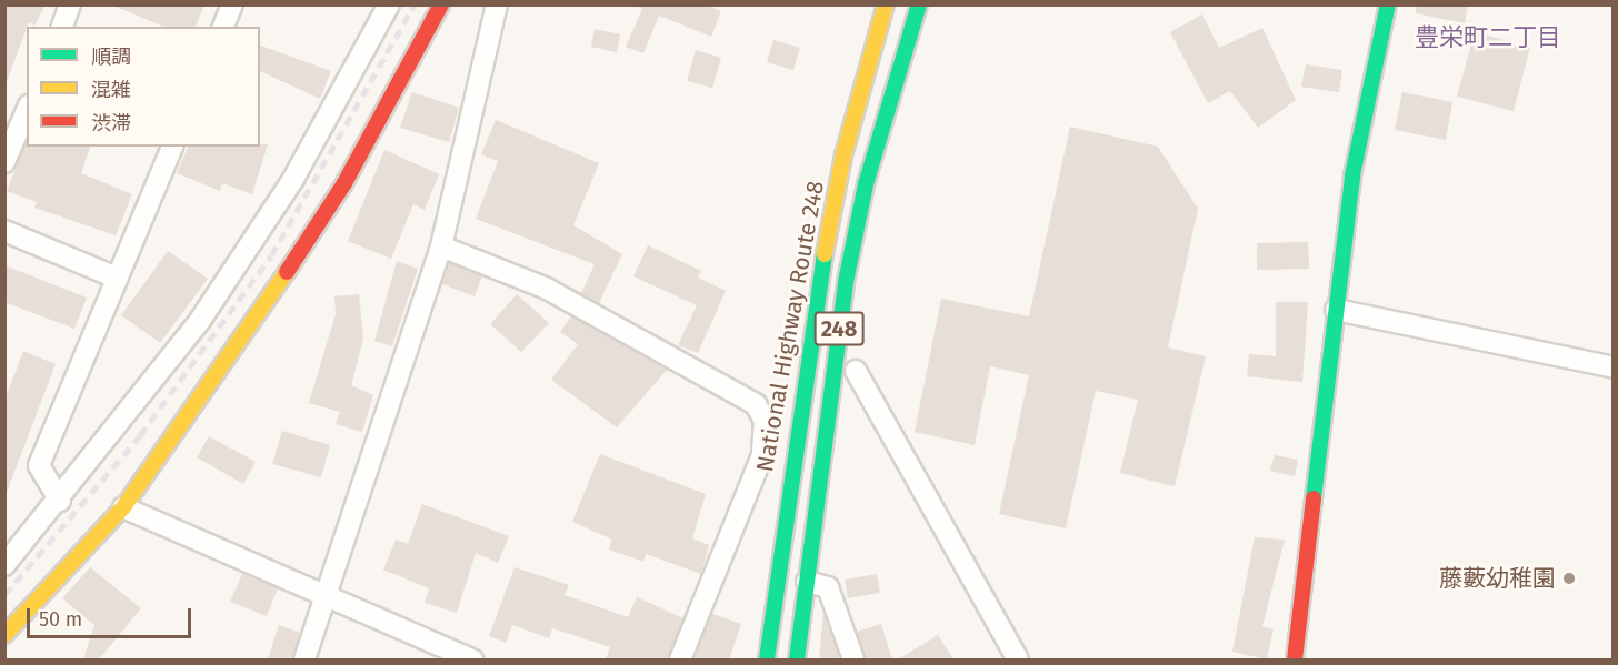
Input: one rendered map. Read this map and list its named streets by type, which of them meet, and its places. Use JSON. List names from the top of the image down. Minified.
{"streets":{"main road":["National Highway Route 248","248"]},"districts":["豊栄町二丁目"],"places":["藤藪幼稚園"],"legend":["順調","混雑","渋滞"],"scale_bar":"50 m"}
